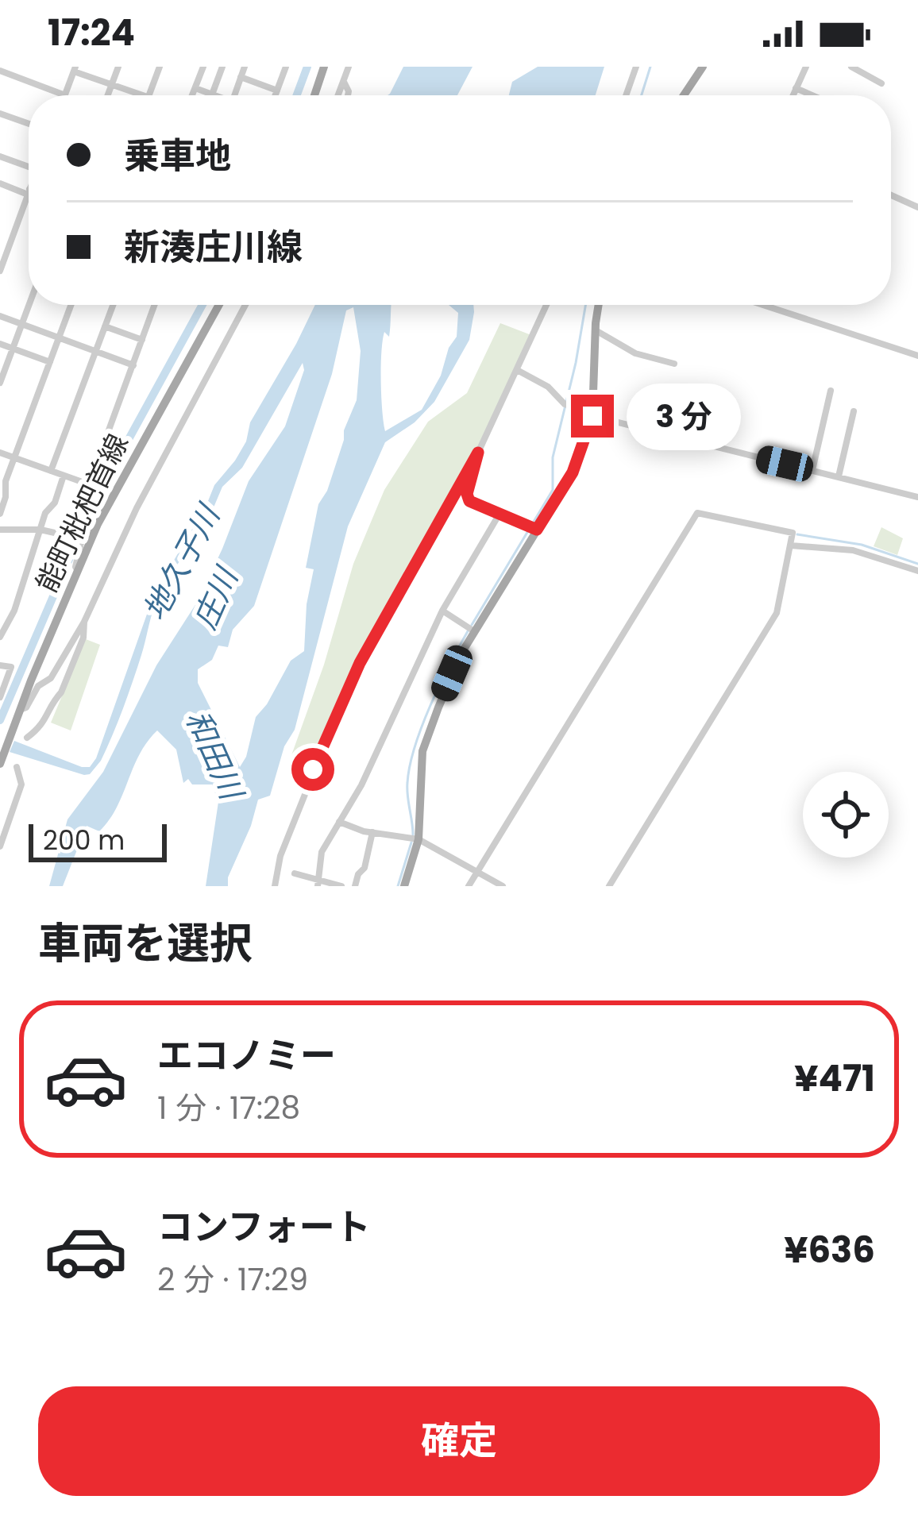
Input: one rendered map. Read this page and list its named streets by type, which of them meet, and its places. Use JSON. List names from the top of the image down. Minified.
{"streets":{"main road":["能町枇杷首線"]},"water":["地久子川","庄川","和田川"],"scale_bar":"200 m","page":{"status":"17:24","banner":["乗車地","新湊庄川線"],"bubble":"3 分","scale":"200 m","heading":"車両を選択","list":[{"name":"エコノミー","note":"1 分 · 17:28","value":"¥471"},{"name":"コンフォート","note":"2 分 · 17:29","value":"¥636"}],"buttons":"確定"}}
